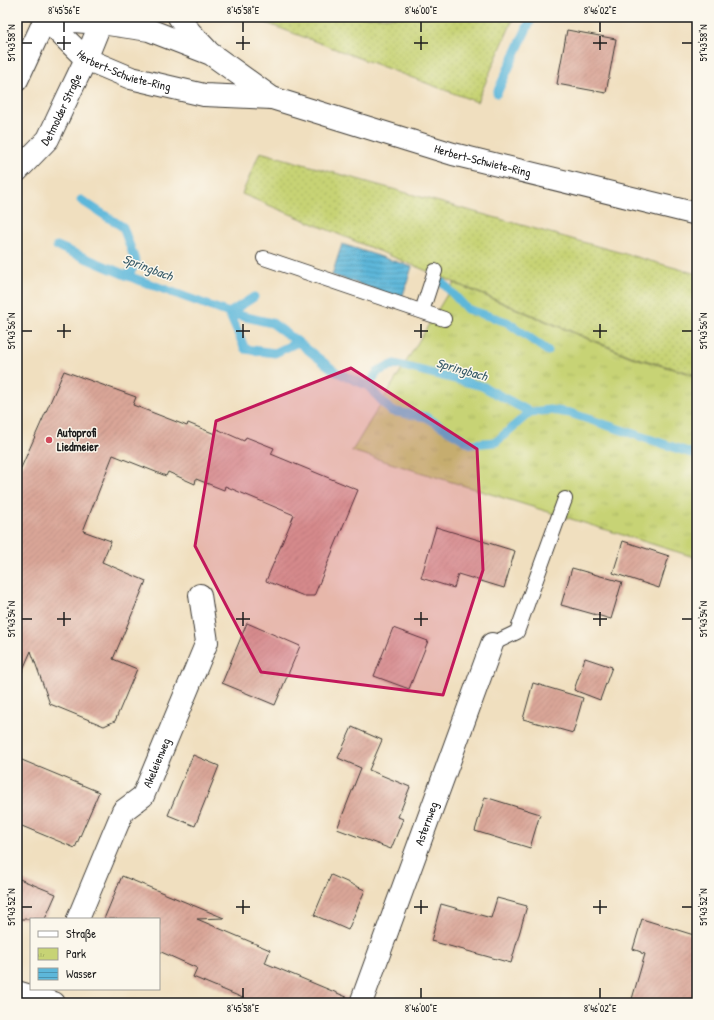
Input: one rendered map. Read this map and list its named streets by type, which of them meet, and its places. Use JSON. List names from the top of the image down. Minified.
{"streets":{"main road":["Herbert-Schwiete-Ring","Detmolder Straße","Akeleienweg","Asternweg"]},"crossings":[["Herbert-Schwiete-Ring","Detmolder Straße"]],"water":["Springbach"],"places":["Autoprofi Liedmeier"],"legend":["Straße","Park","Wasser"],"coordinates":["8°45'56\"E","8°45'58\"E","8°46'00\"E","8°46'02\"E","51°43'58\"N","51°43'56\"N","51°43'54\"N","51°43'52\"N"]}
